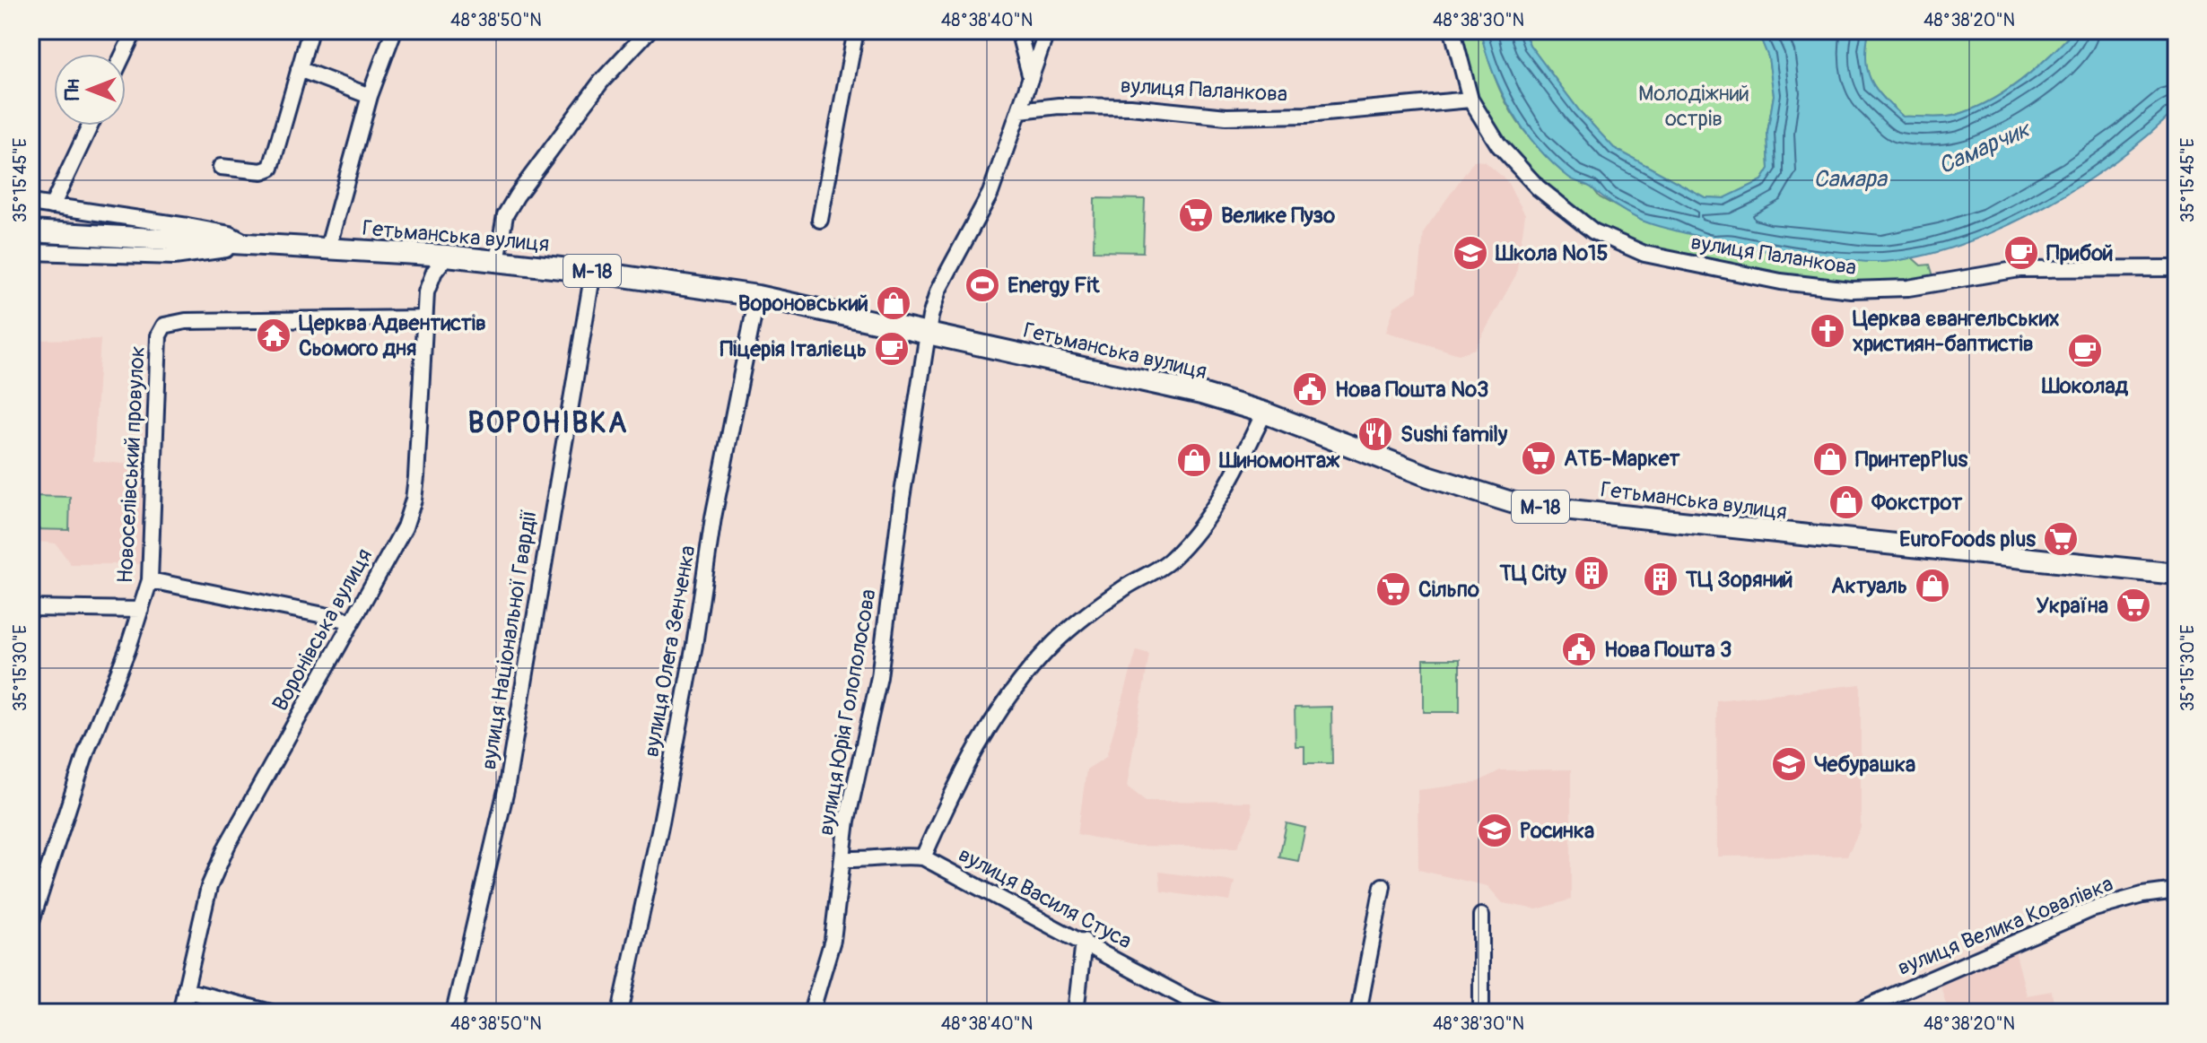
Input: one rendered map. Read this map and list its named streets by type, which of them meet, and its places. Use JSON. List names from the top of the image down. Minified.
{"streets":{"highway":["Гетьманська вулиця","М-18"],"street":["вулиця Паланкова","Новоселівський провулок","Воронівська вулиця","вулиця Національної Гвардії","вулиця Олега Зенченка","вулиця Юрія Голополосова","вулиця Василя Стуса","вулиця Велика Ковалівка"]},"crossings":[["вулиця Паланкова","вулиця Юрія Голополосова"],["Гетьманська вулиця","Воронівська вулиця"],["Гетьманська вулиця","вулиця Національної Гвардії"],["Гетьманська вулиця","вулиця Олега Зенченка"],["Гетьманська вулиця","вулиця Юрія Голополосова"],["Новоселівський провулок","Воронівська вулиця"],["вулиця Юрія Голополосова","вулиця Василя Стуса"]],"districts":["ВОРОНІВКА"],"water":["Самарчик","Самара"],"parks":["Молодіжний острів"],"places":{"supermarket":["Велике Пузо","АТБ-Маркет","EuroFoods plus","Сільпо","Україна"],"school or university":["Школа №15","Чебурашка","Росинка"],"cafe":["Прибой","Піцерія Італієць","Шоколад"],"sports":["Energy Fit"],"shop":["Вороновський","ПринтерPlus","Шиномонтаж","Фокстрот","Актуаль"],"church":["Церква євангельських християн-баптистів"],"temple":["Церква Адвентистів Сьомого дня"],"public building":["Нова Пошта №3","Нова Пошта 3"],"restaurant":["Sushi family"],"building":["ТЦ City","ТЦ Зоряний"]},"north":"left","coordinates":["48°38'50\"N","48°38'40\"N","48°38'30\"N","48°38'20\"N","35°15'45\"E","35°15'30\"E"]}
